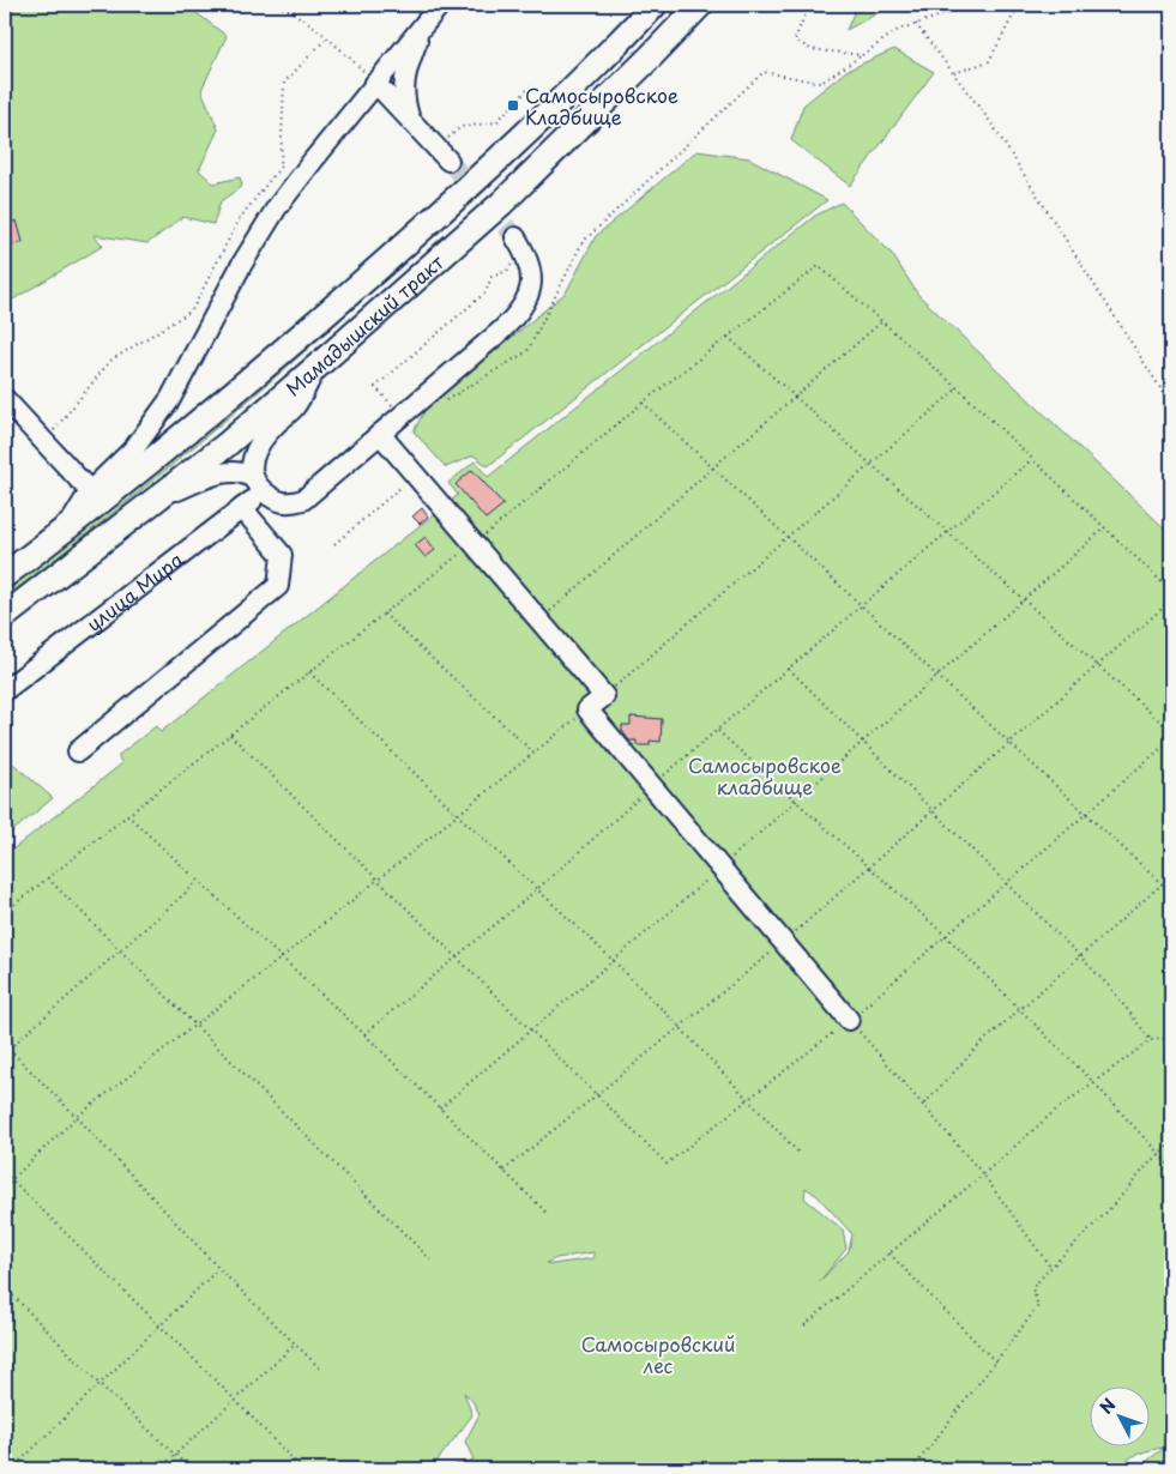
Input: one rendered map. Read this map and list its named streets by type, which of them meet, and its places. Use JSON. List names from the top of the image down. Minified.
{"streets":{"main road":["Мамадышский тракт"],"street":["улица Мира"]},"parks":["Самосыровское кладбище","Самосыровский лес"],"places":{"transit":["Самосыровское Кладбище"]},"north":"top left"}
